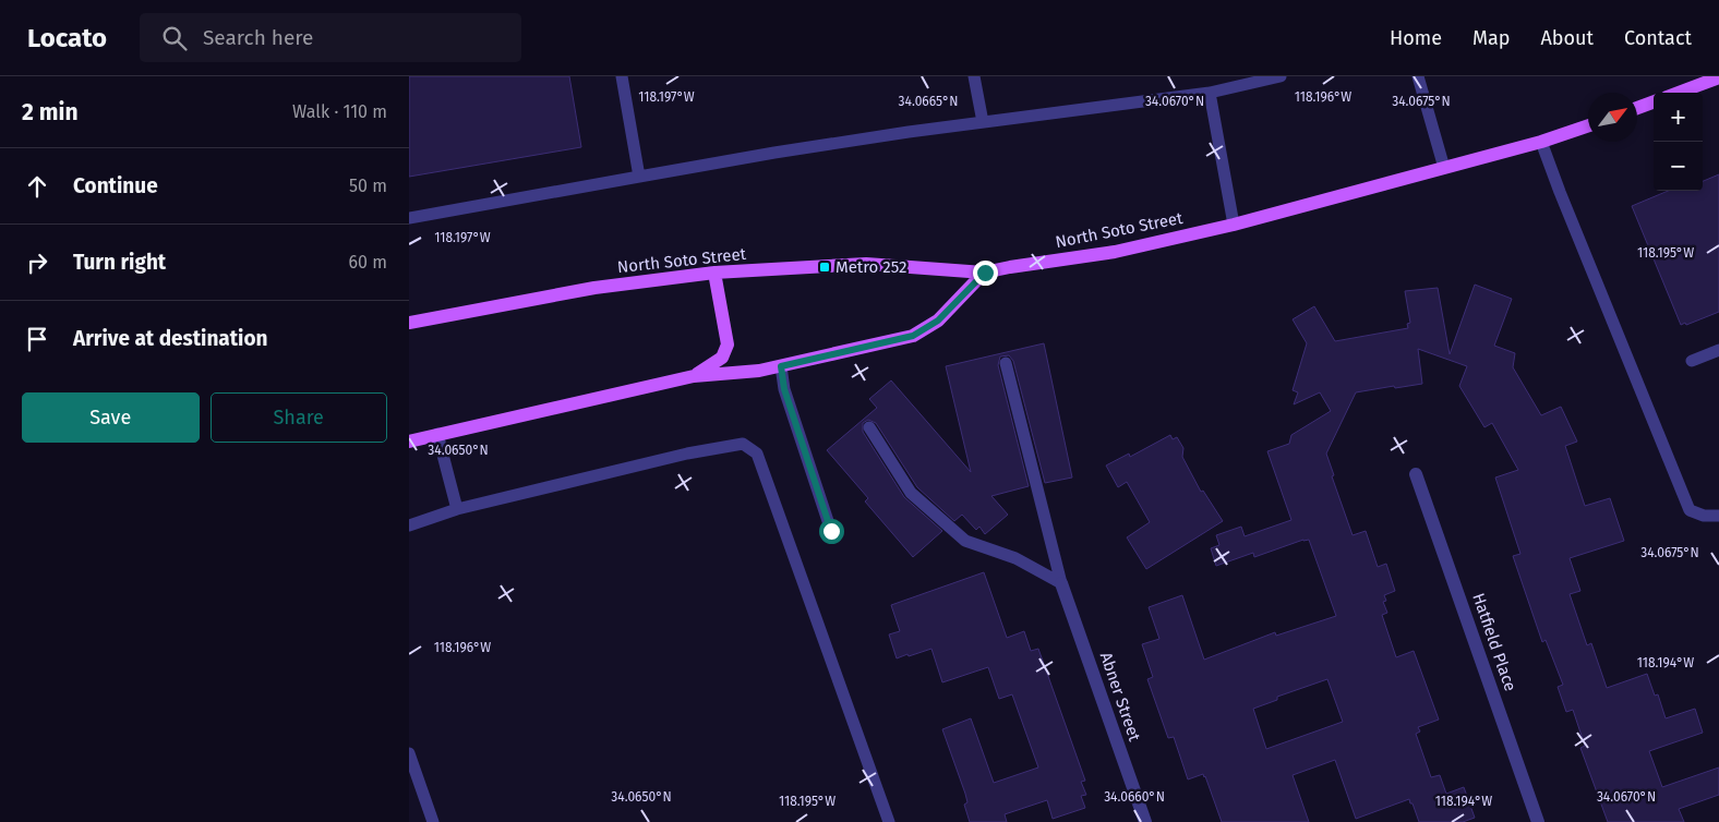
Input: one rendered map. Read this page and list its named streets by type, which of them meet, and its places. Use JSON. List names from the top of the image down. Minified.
{"streets":{"main road":["North Soto Street"],"street":["Hatfield Place","Abner Street"]},"places":{"transit":["Metro 252"]},"north":"top right","page":{"header":"Locato","search":"Search here","nav":["Home","Map","About","Contact"],"heading":["2 min","Walk · 110 m"],"map_buttons":["+","−"],"list":[["Continue","50 m"],["Turn right","60 m"],"Arrive at destination"],"buttons":["Save","Share"]},"coordinates":["118.197°W","118.196°W","34.0665°N","34.0670°N","34.0675°N","118.195°W","34.0650°N","118.194°W","34.0660°N"]}
